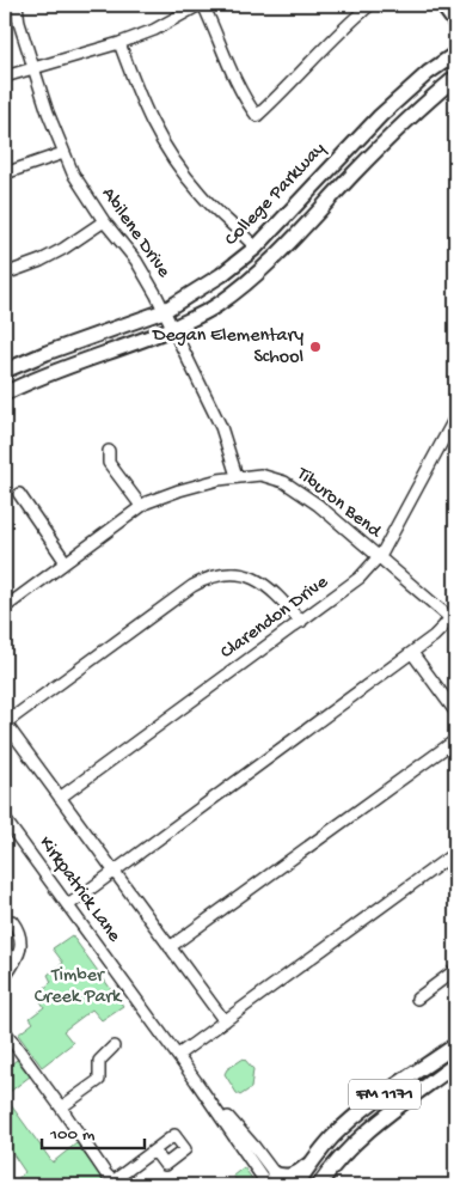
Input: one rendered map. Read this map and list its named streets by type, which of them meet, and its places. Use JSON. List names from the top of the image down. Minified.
{"streets":{"main road":["College Parkway","FM 1171"],"street":["Abilene Drive","Tiburon Bend","Clarendon Drive","Kirkpatrick Lane"]},"crossings":[["College Parkway","Abilene Drive"],["Abilene Drive","Tiburon Bend"],["Tiburon Bend","Clarendon Drive"]],"parks":["Timber Creek Park"],"places":["Degan Elementary School"],"scale_bar":"100 m"}
